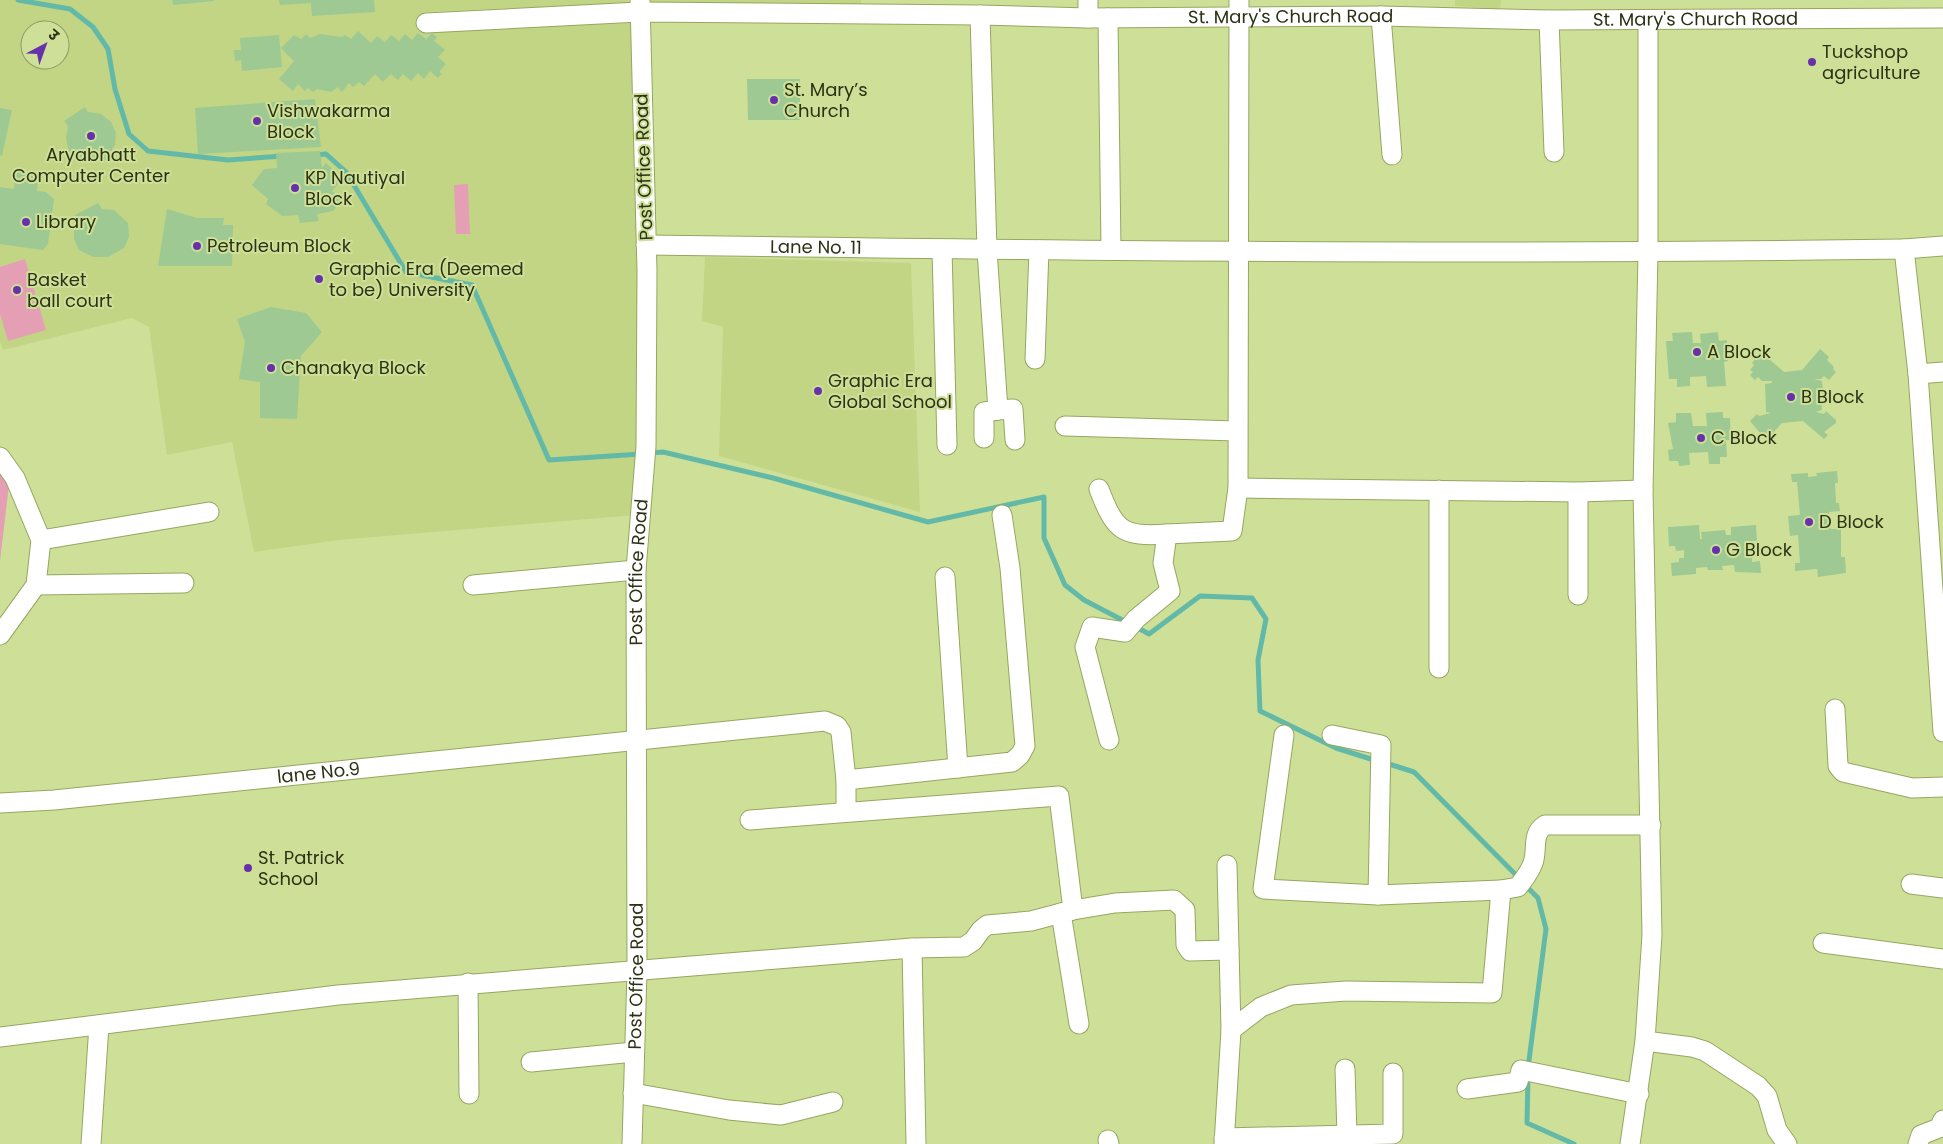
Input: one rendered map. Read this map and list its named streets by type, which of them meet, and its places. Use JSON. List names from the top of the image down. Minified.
{"streets":{"street":["St. Mary's Church Road","Post Office Road","Lane No. 11","lane No.9"]},"crossings":[["St. Mary's Church Road","Post Office Road"],["Post Office Road","Lane No. 11"],["Post Office Road","lane No.9"]],"places":["Tuckshop agriculture","St. Mary’s Church","Vishwakarma Block","Aryabhatt Computer Center","KP Nautiyal Block","Library","Petroleum Block","Graphic Era (Deemed to be) University","Basket ball court","A Block","Chanakya Block","Graphic Era Global School","B Block","C Block","D Block","G Block","St. Patrick School"],"north":"top right"}
